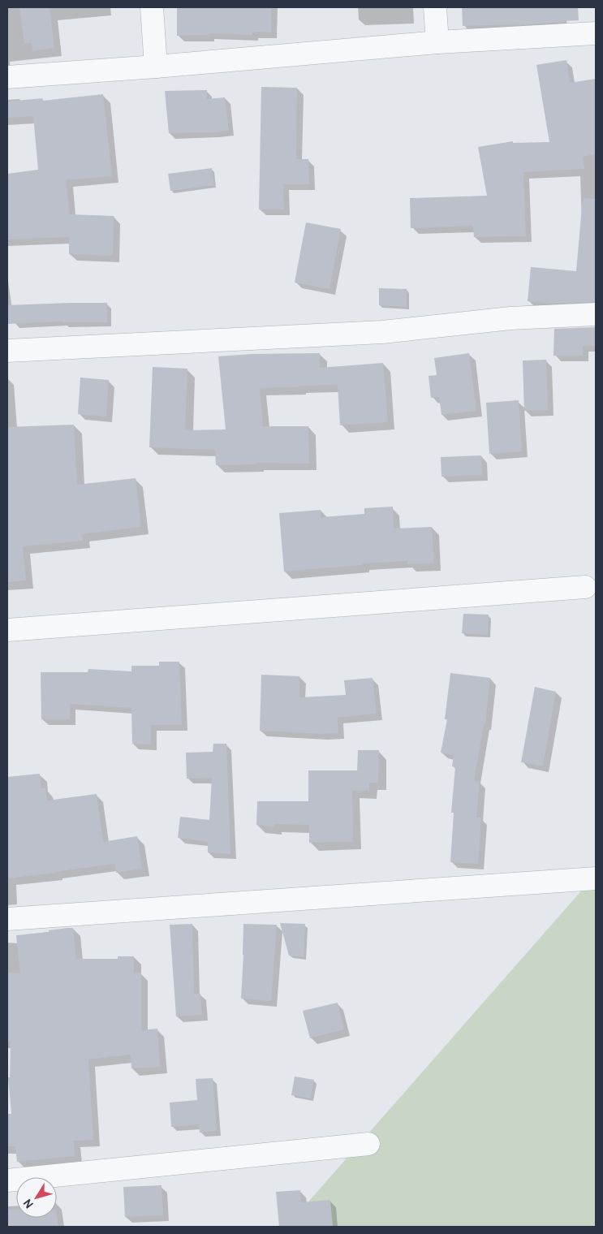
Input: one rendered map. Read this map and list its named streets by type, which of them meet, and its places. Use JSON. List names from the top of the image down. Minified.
{"north":"bottom left"}
